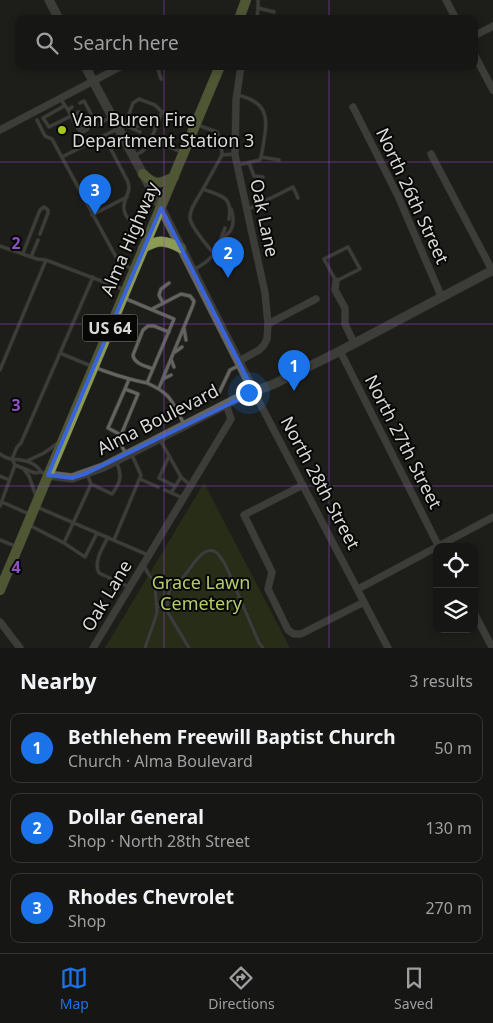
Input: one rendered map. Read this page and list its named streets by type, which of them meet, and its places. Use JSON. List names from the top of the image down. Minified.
{"streets":{"main road":["Alma Highway","US 64"],"street":["North 26th Street","Oak Lane","Alma Boulevard","North 27th Street","North 28th Street"]},"crossings":[["North 26th Street","Alma Boulevard"],["Oak Lane","Alma Boulevard"],["Oak Lane","North 28th Street"],["Alma Highway","Alma Boulevard"],["Alma Highway","North 28th Street"],["Alma Boulevard","North 27th Street"],["Alma Boulevard","North 28th Street"]],"parks":["Grace Lawn Cemetery"],"places":["Van Buren Fire Department Station 3"],"page":{"search":"Search here","pins":["3","2","1"],"heading":["Nearby","3 results"],"list":[{"mark":"1","name":"Bethlehem Freewill Baptist Church","note":"Church · Alma Boulevard","value":"50 m"},{"mark":"2","name":"Dollar General","note":"Shop · North 28th Street","value":"130 m"},{"mark":"3","name":"Rhodes Chevrolet","note":"Shop","value":"270 m"}],"nav":["Map","Directions","Saved"]},"grid":{"rows":["2","3","4"]}}
